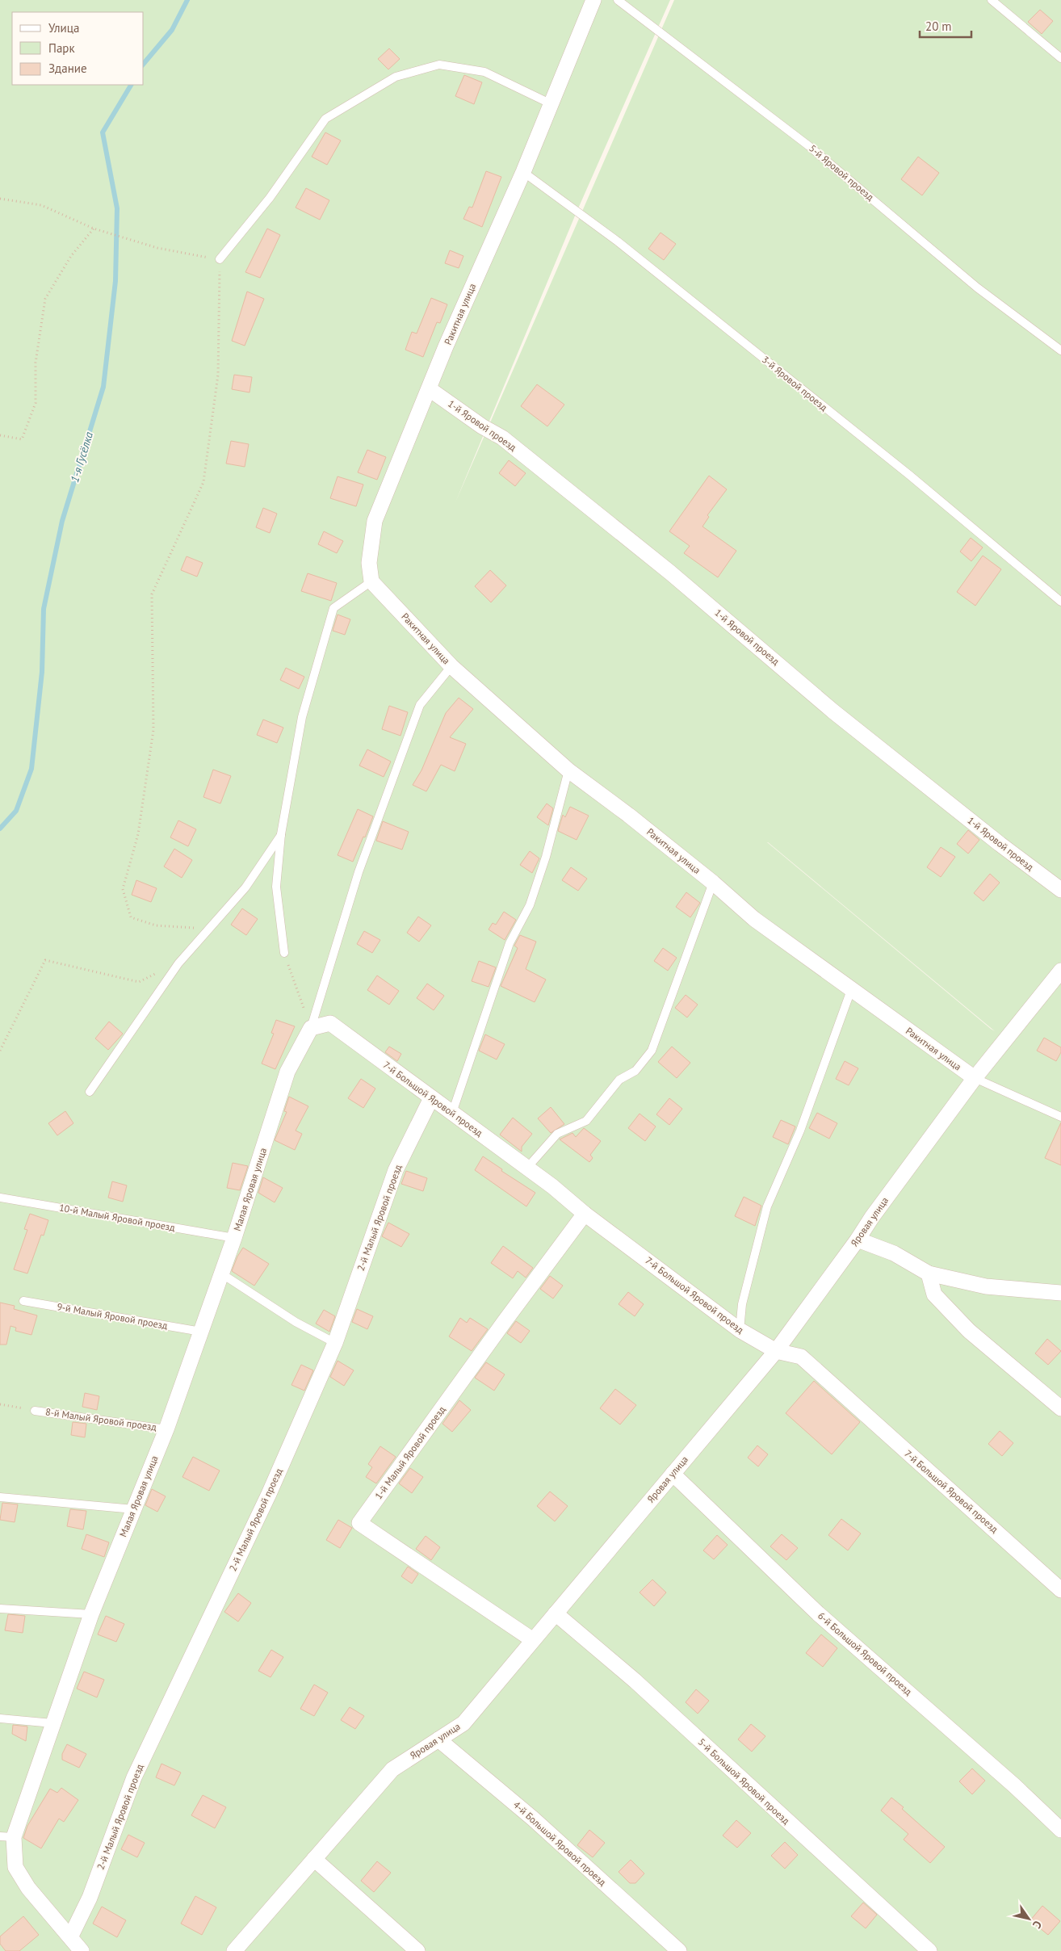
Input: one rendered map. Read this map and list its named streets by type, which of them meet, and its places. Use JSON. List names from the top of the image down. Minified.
{"streets":{"street":["Ракитная улица","1-й Яровой проезд","7-й Большой Яровой проезд","Малая Яровая улица","2-й Малый Яровой проезд","Яровая улица","1-й Малый Яровой проезд","6-й Большой Яровой проезд","5-й Большой Яровой проезд","4-й Большой Яровой проезд"],"lane":["5-й Яровой проезд","3-й Яровой проезд","10-й Малый Яровой проезд","9-й Малый Яровой проезд","8-й Малый Яровой проезд"]},"crossings":[["Ракитная улица","3-й Яровой проезд"],["Ракитная улица","1-й Яровой проезд"],["Ракитная улица","Яровая улица"],["7-й Большой Яровой проезд","Малая Яровая улица"],["7-й Большой Яровой проезд","2-й Малый Яровой проезд"],["7-й Большой Яровой проезд","Яровая улица"],["7-й Большой Яровой проезд","1-й Малый Яровой проезд"],["Малая Яровая улица","10-й Малый Яровой проезд"],["Малая Яровая улица","2-й Малый Яровой проезд"],["Малая Яровая улица","9-й Малый Яровой проезд"],["Малая Яровая улица","8-й Малый Яровой проезд"],["Яровая улица","1-й Малый Яровой проезд"],["Яровая улица","6-й Большой Яровой проезд"],["Яровая улица","5-й Большой Яровой проезд"],["Яровая улица","4-й Большой Яровой проезд"]],"water":["1-я Гусёлка"],"legend":["Улица","Парк","Здание"],"scale_bar":"20 m","north":"bottom right"}
